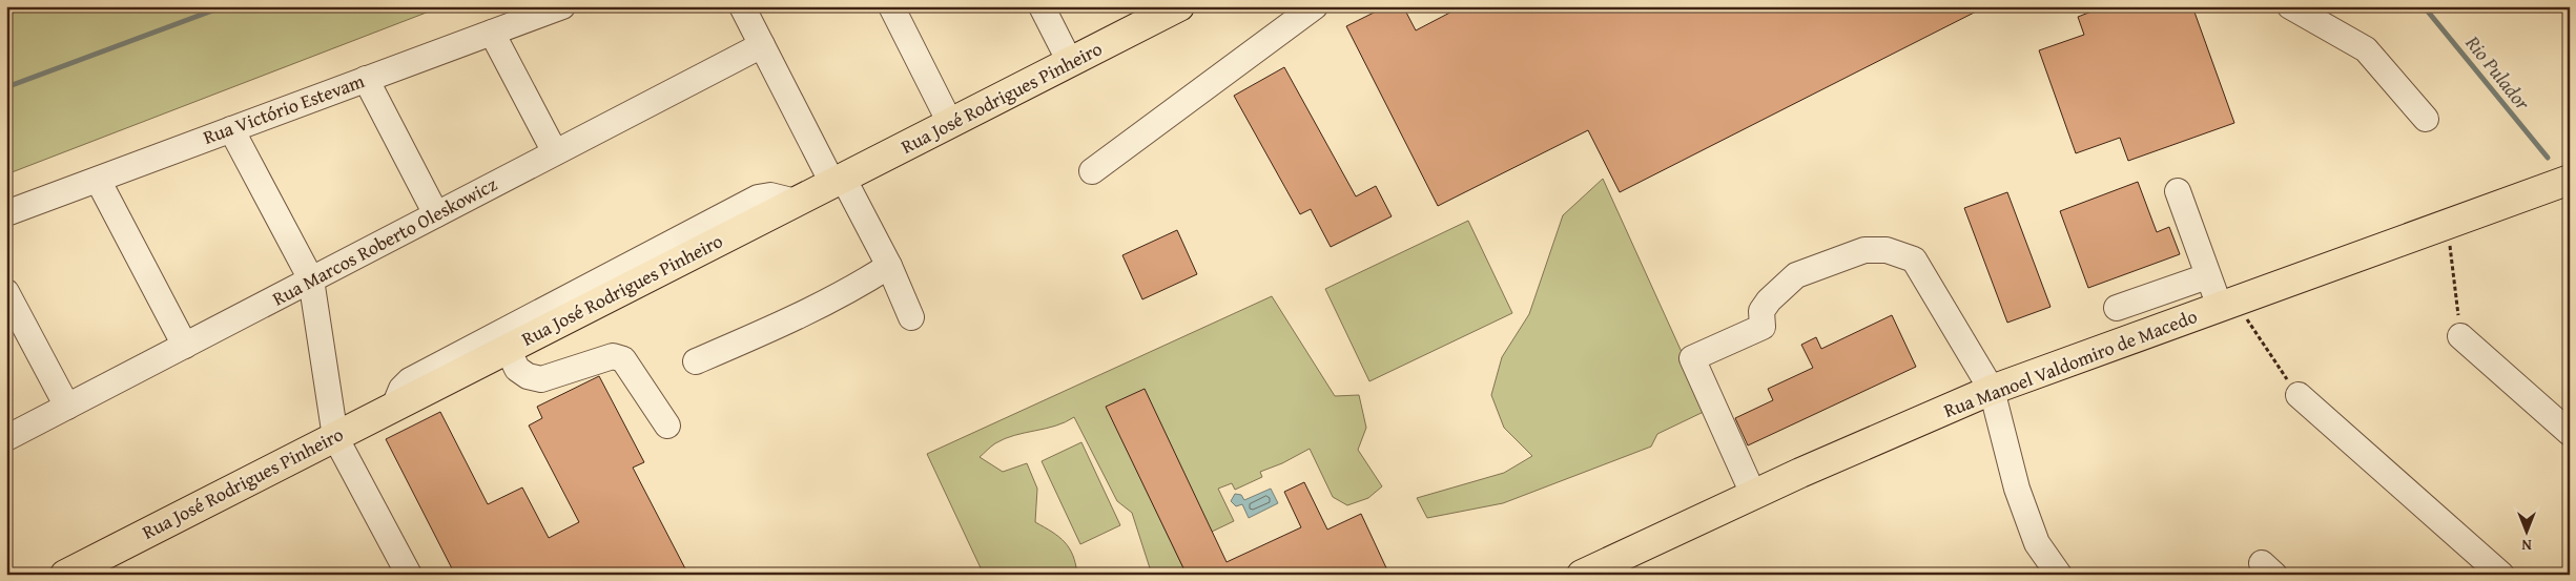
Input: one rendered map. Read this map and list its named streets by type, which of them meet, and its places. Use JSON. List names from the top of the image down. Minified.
{"streets":{"main road":["Rua José Rodrigues Pinheiro","Rua Manoel Valdomiro de Macedo"],"street":["Rua Victório Estevam","Rua Marcos Roberto Oleskowicz"]},"water":["Rio Pulador"],"north":"bottom"}
